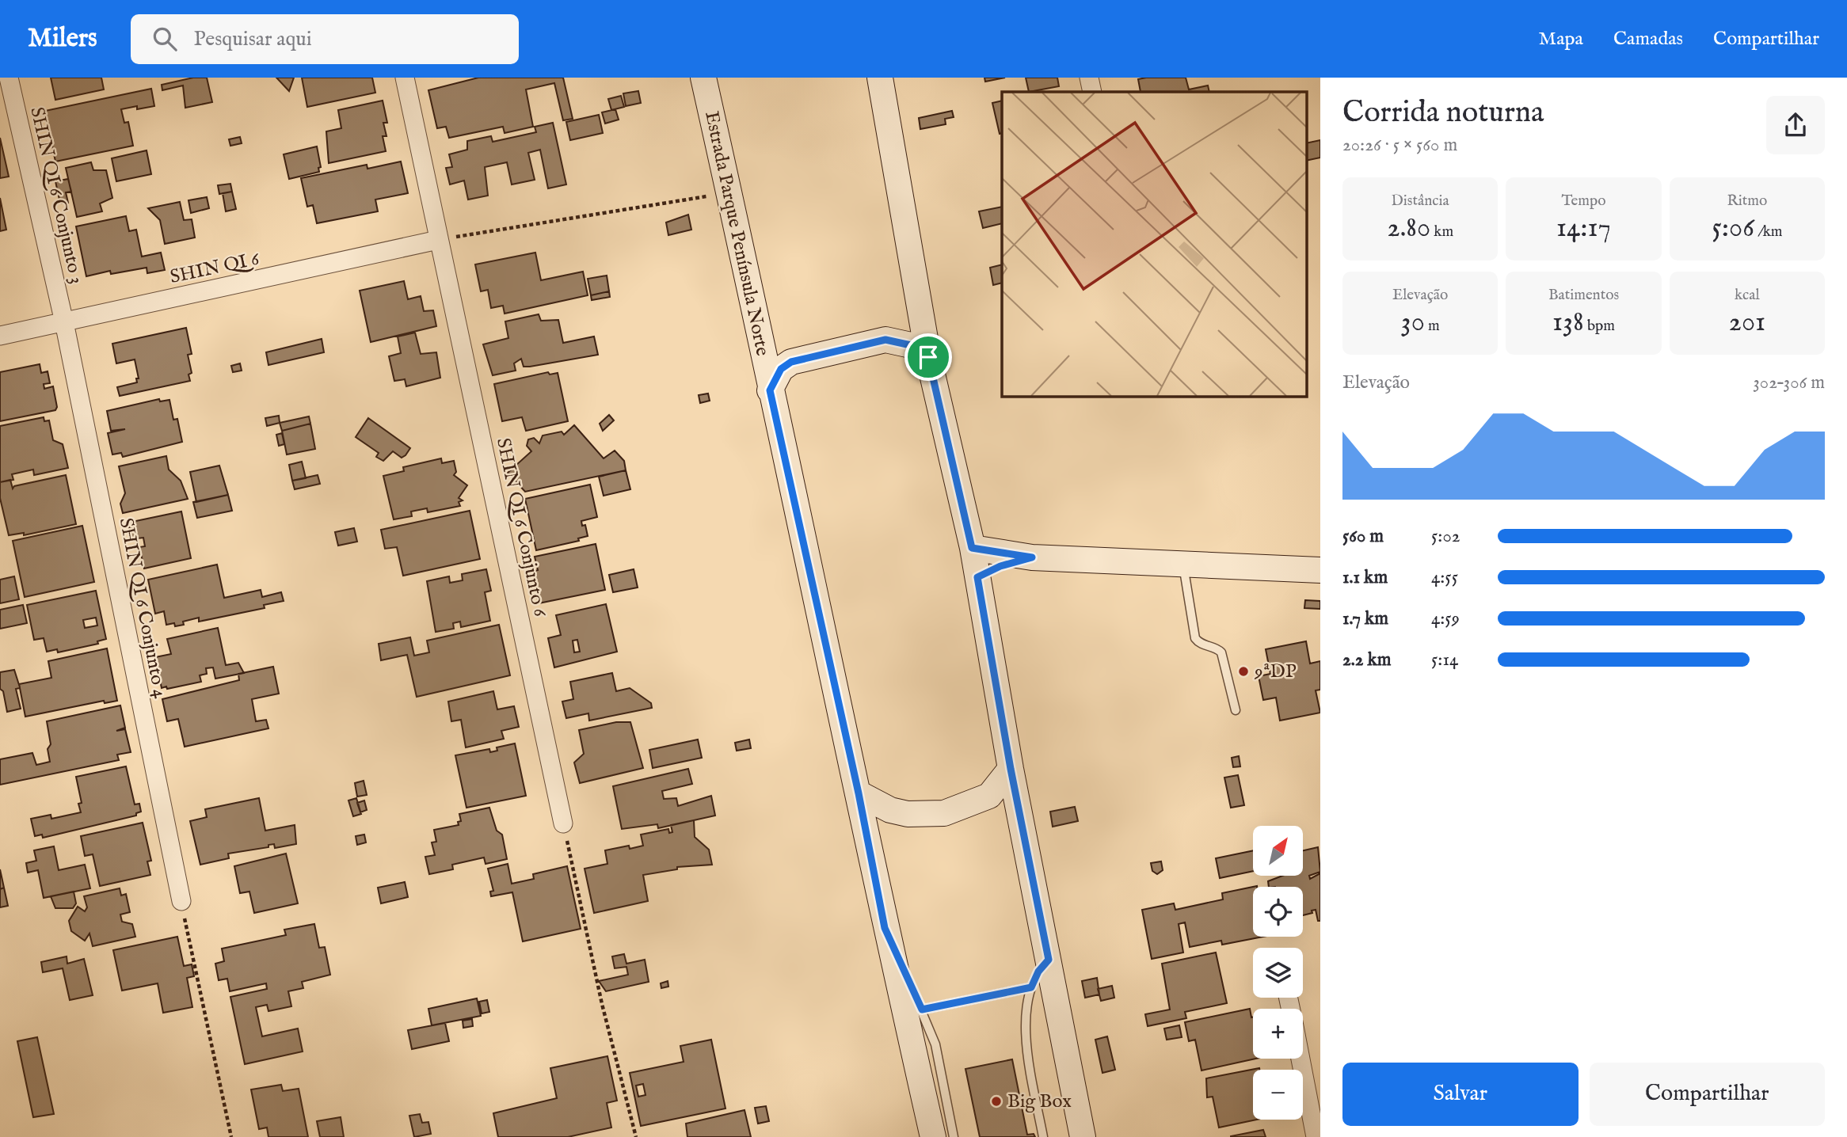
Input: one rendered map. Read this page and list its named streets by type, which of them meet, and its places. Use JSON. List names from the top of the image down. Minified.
{"streets":{"main road":["Estrada Parque Península Norte"],"street":["SHIN QI 6 Conjunto 3","SHIN QI 6","SHIN QI 6 Conjunto 6","SHIN QI 6 Conjunto 4"]},"crossings":[["SHIN QI 6 Conjunto 3","SHIN QI 6"],["SHIN QI 6 Conjunto 3","SHIN QI 6 Conjunto 4"],["SHIN QI 6","SHIN QI 6 Conjunto 6"],["SHIN QI 6","SHIN QI 6 Conjunto 4"]],"places":["9ªDP","Big Box"],"north":"top right","page":{"header":"Milers","search":"Pesquisar aqui","nav":["Mapa","Camadas","Compartilhar"],"heading":["Corrida noturna","20:26 · 5 × 560 m"],"stats":[["Distância","2.80 km"],["Tempo","14:17"],["Ritmo","5:06 /km"],["Elevação","30 m"],["Batimentos","138 bpm"],["kcal","201"]],"chart":["Elevação","302–306 m"],"list":[{"name":"560 m","note":"5:02"},{"name":"1.1 km","note":"4:55"},{"name":"1.7 km","note":"4:59"},{"name":"2.2 km","note":"5:14"}],"map_buttons":["+","−"],"buttons":["Salvar","Compartilhar"]}}
